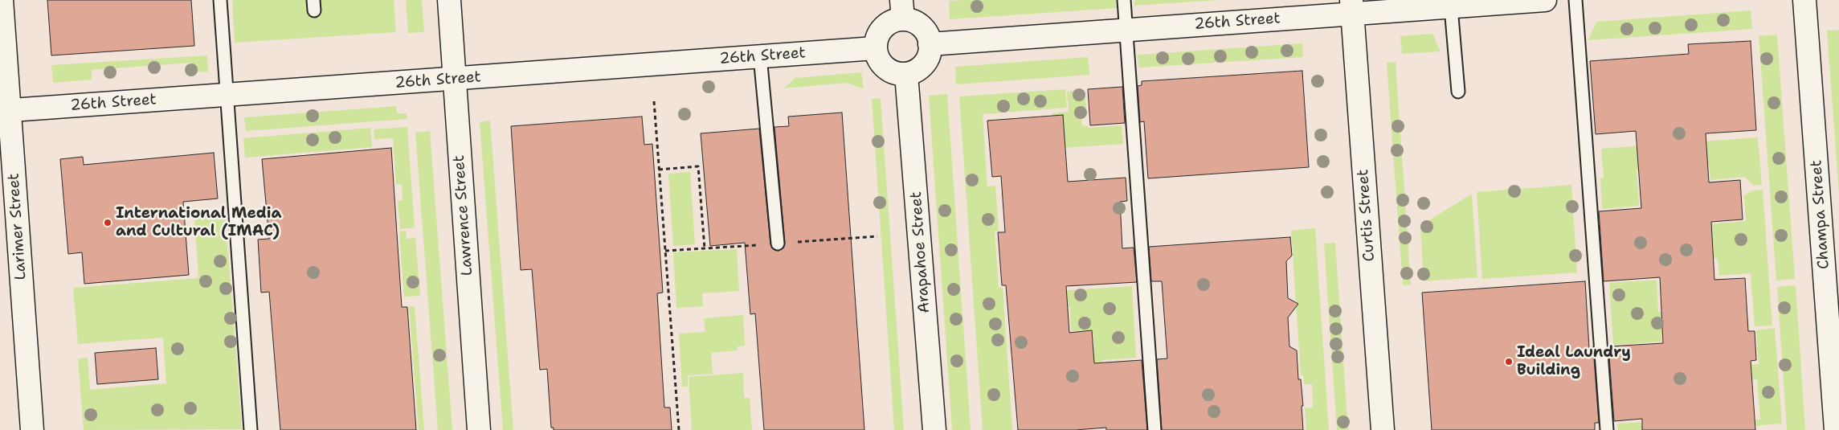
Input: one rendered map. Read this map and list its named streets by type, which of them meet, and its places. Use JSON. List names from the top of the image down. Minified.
{"streets":{"street":["26th Street","Champa Street","Lawrence Street","Curtis Street","Larimer Street","Arapahoe Street"]},"crossings":[["26th Street","Lawrence Street"],["26th Street","Curtis Street"],["26th Street","Larimer Street"],["26th Street","Arapahoe Street"]],"places":["International Media and Cultural (IMAC)","Ideal Laundry Building"]}
